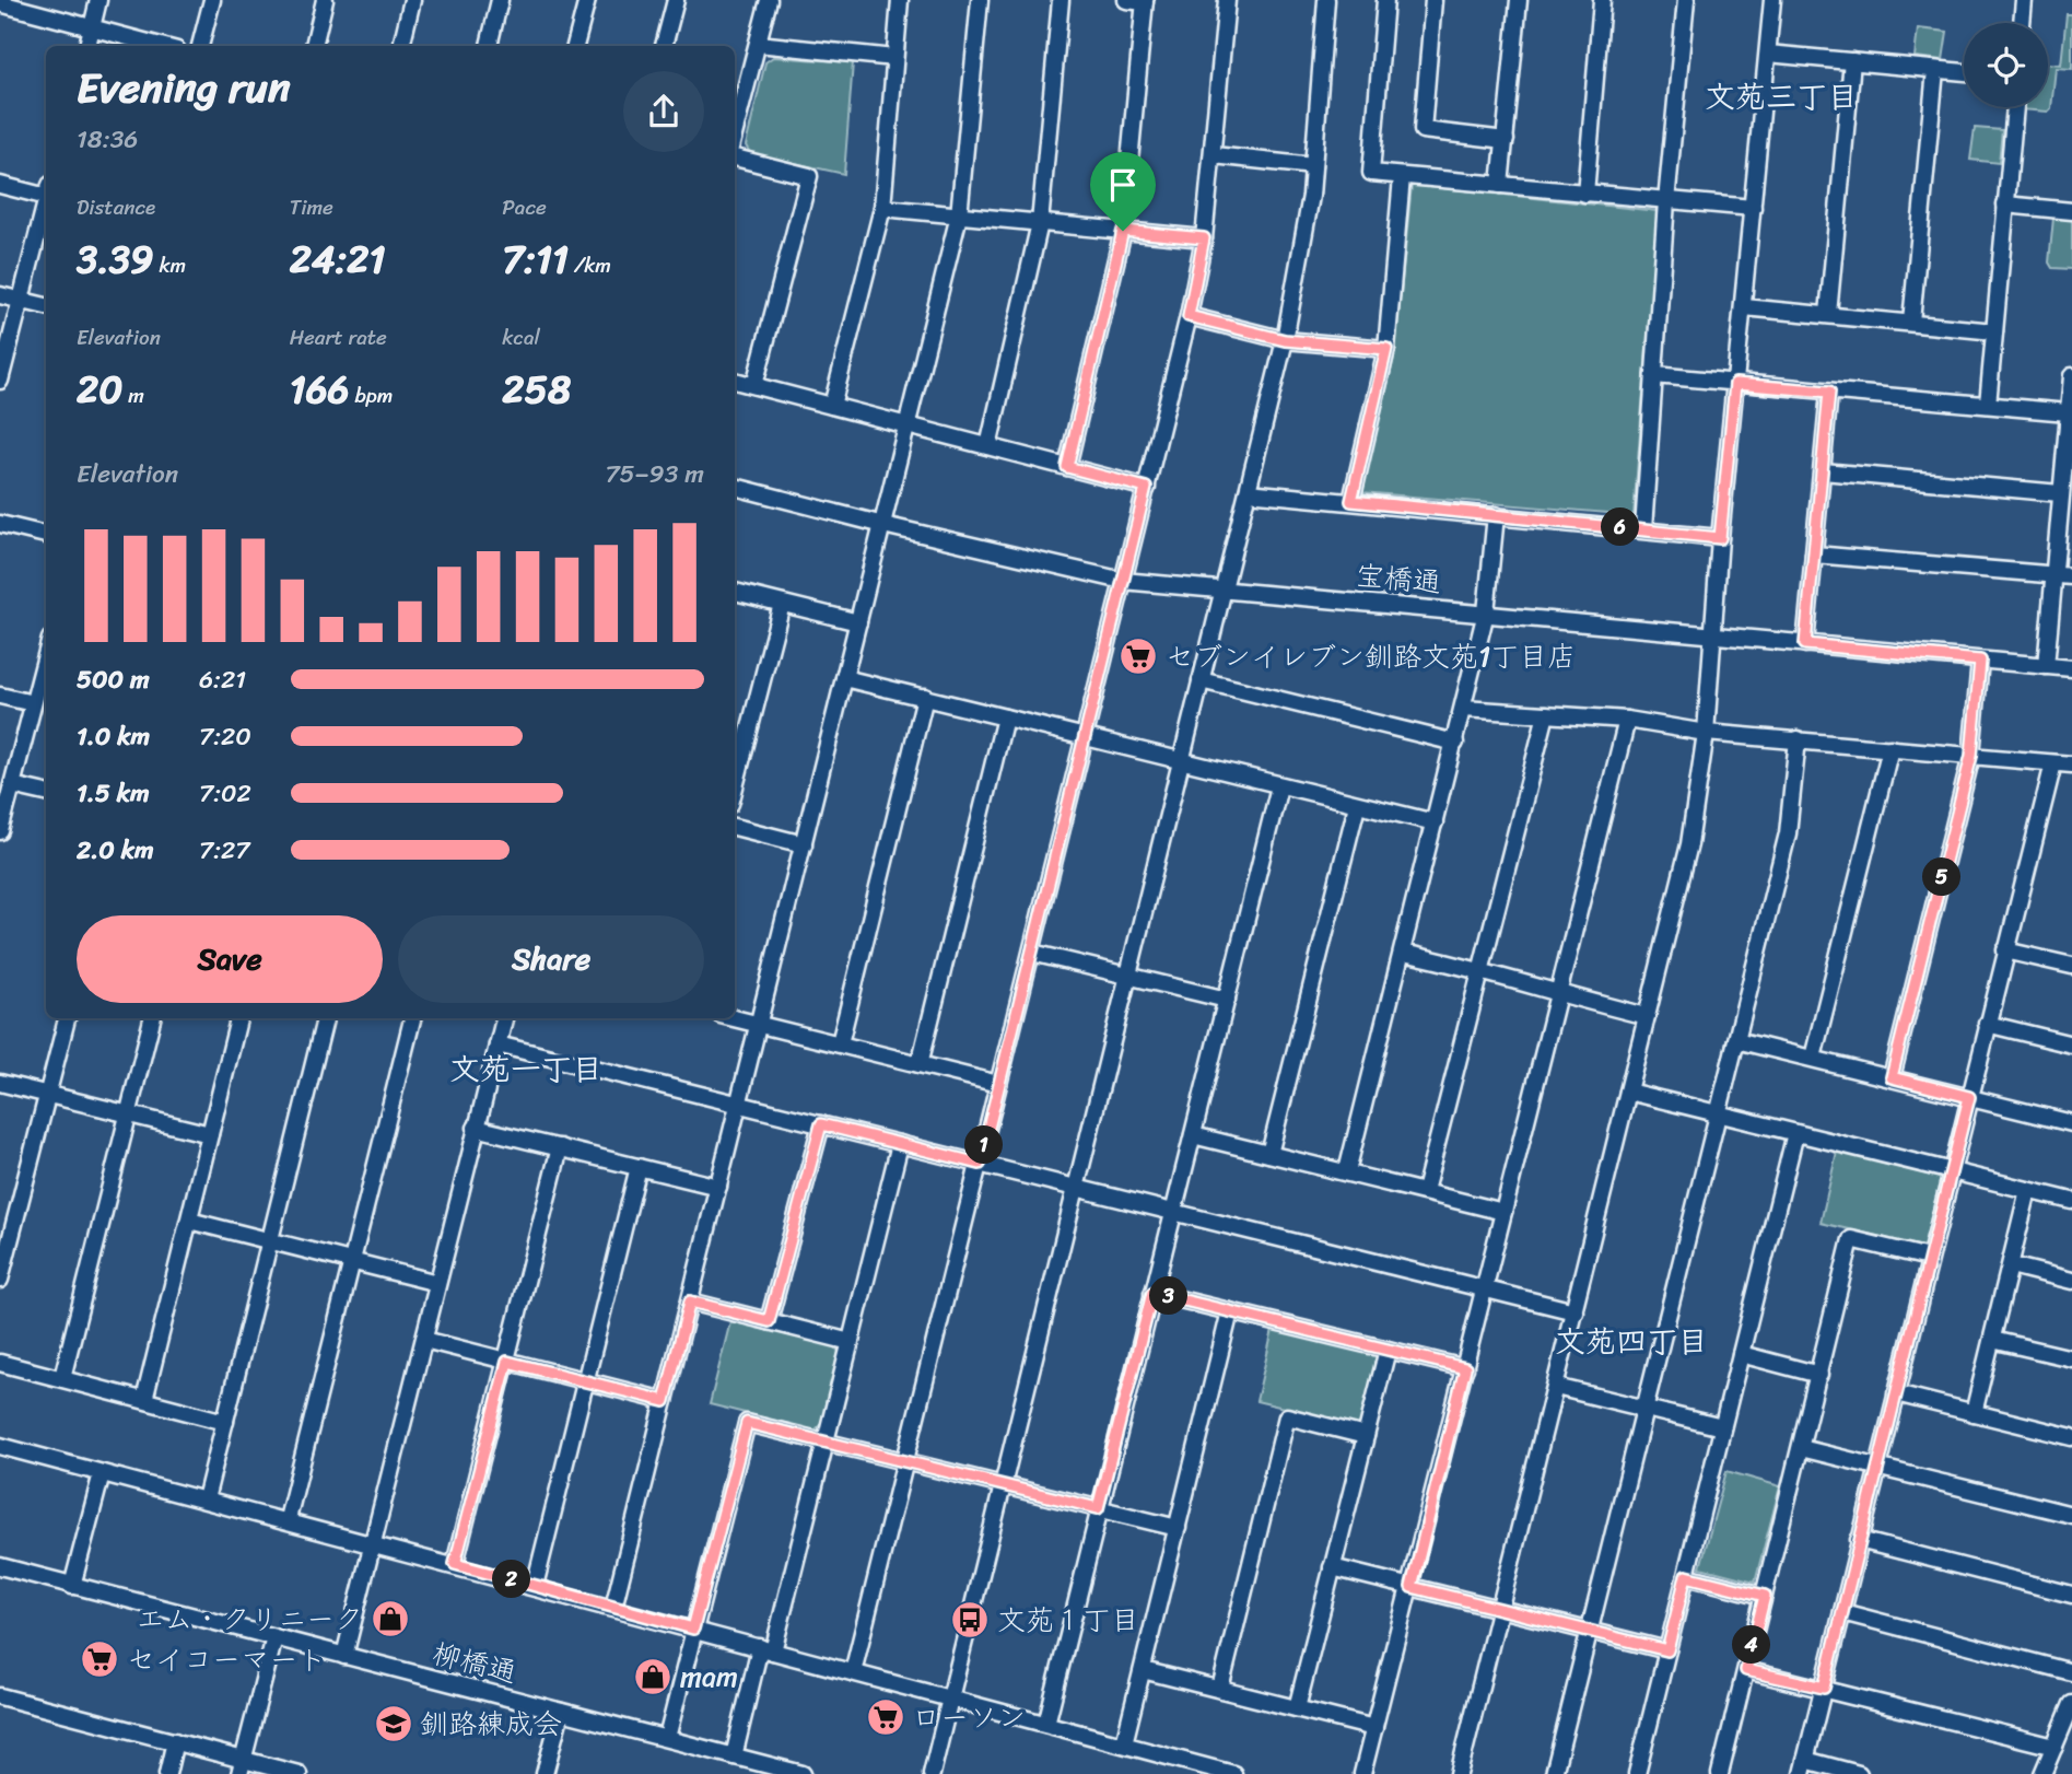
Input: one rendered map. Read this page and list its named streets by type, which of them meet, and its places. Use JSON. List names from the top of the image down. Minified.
{"streets":{"street":["宝橋通","柳橋通"]},"districts":["文苑三丁目","文苑一丁目","文苑四丁目"],"places":{"supermarket":["セブンイレブン釧路文苑1丁目店","セイコーマート","ローソン"],"shop":["エム・クリニーク","mam"],"bus stop":["文苑１丁目"],"school or university":["釧路練成会"]},"page":{"heading":["Evening run","18:36"],"stats":[["Distance","3.39 km"],["Time","24:21"],["Pace","7:11 /km"],["Elevation","20 m"],["Heart rate","166 bpm"],["kcal","258"]],"chart":["Elevation","75–93 m"],"pins":["6","5","1","3","2","4"],"list":[{"name":"500 m","note":"6:21"},{"name":"1.0 km","note":"7:20"},{"name":"1.5 km","note":"7:02"},{"name":"2.0 km","note":"7:27"}],"buttons":["Save","Share"]}}
